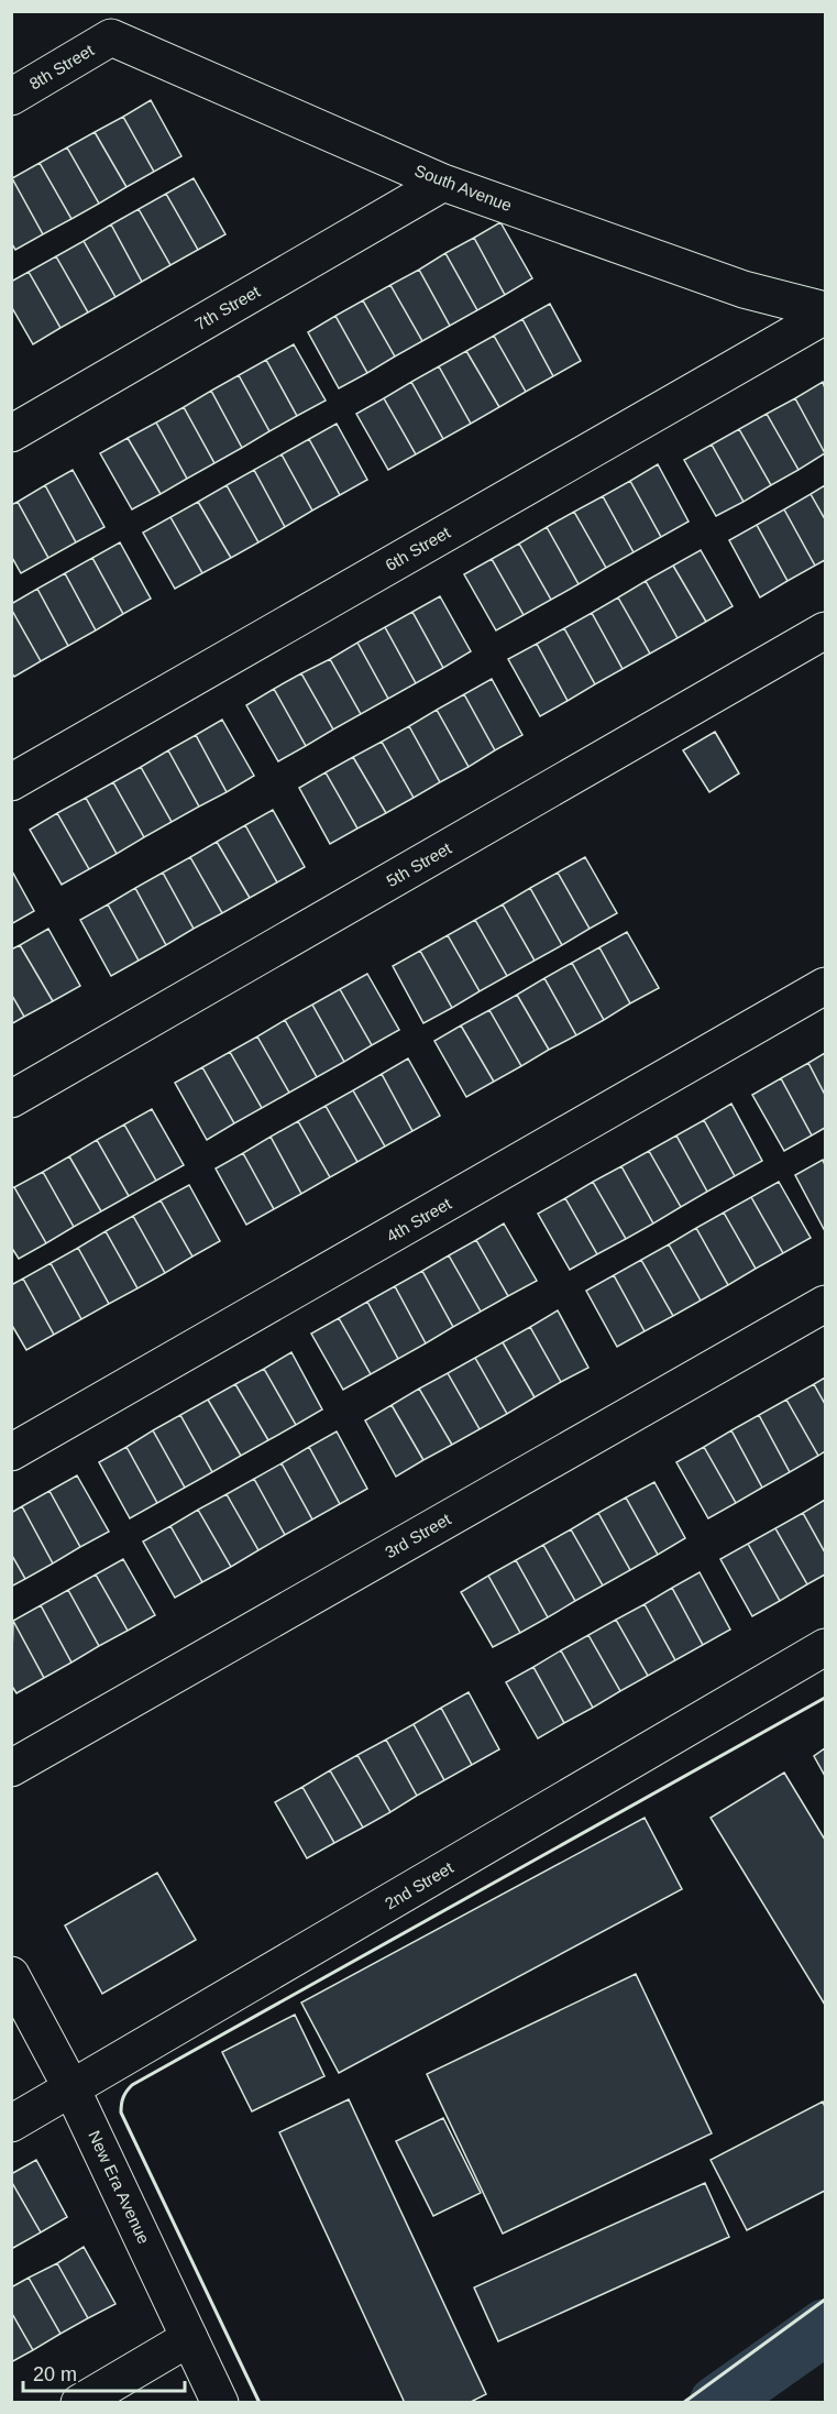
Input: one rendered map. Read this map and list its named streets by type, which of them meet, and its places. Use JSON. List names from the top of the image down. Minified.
{"streets":{"street":["8th Street","South Avenue","7th Street","6th Street","5th Street","4th Street","3rd Street","2nd Street","New Era Avenue"]},"crossings":[["8th Street","South Avenue"],["South Avenue","7th Street"],["2nd Street","New Era Avenue"]],"scale_bar":"20 m"}
